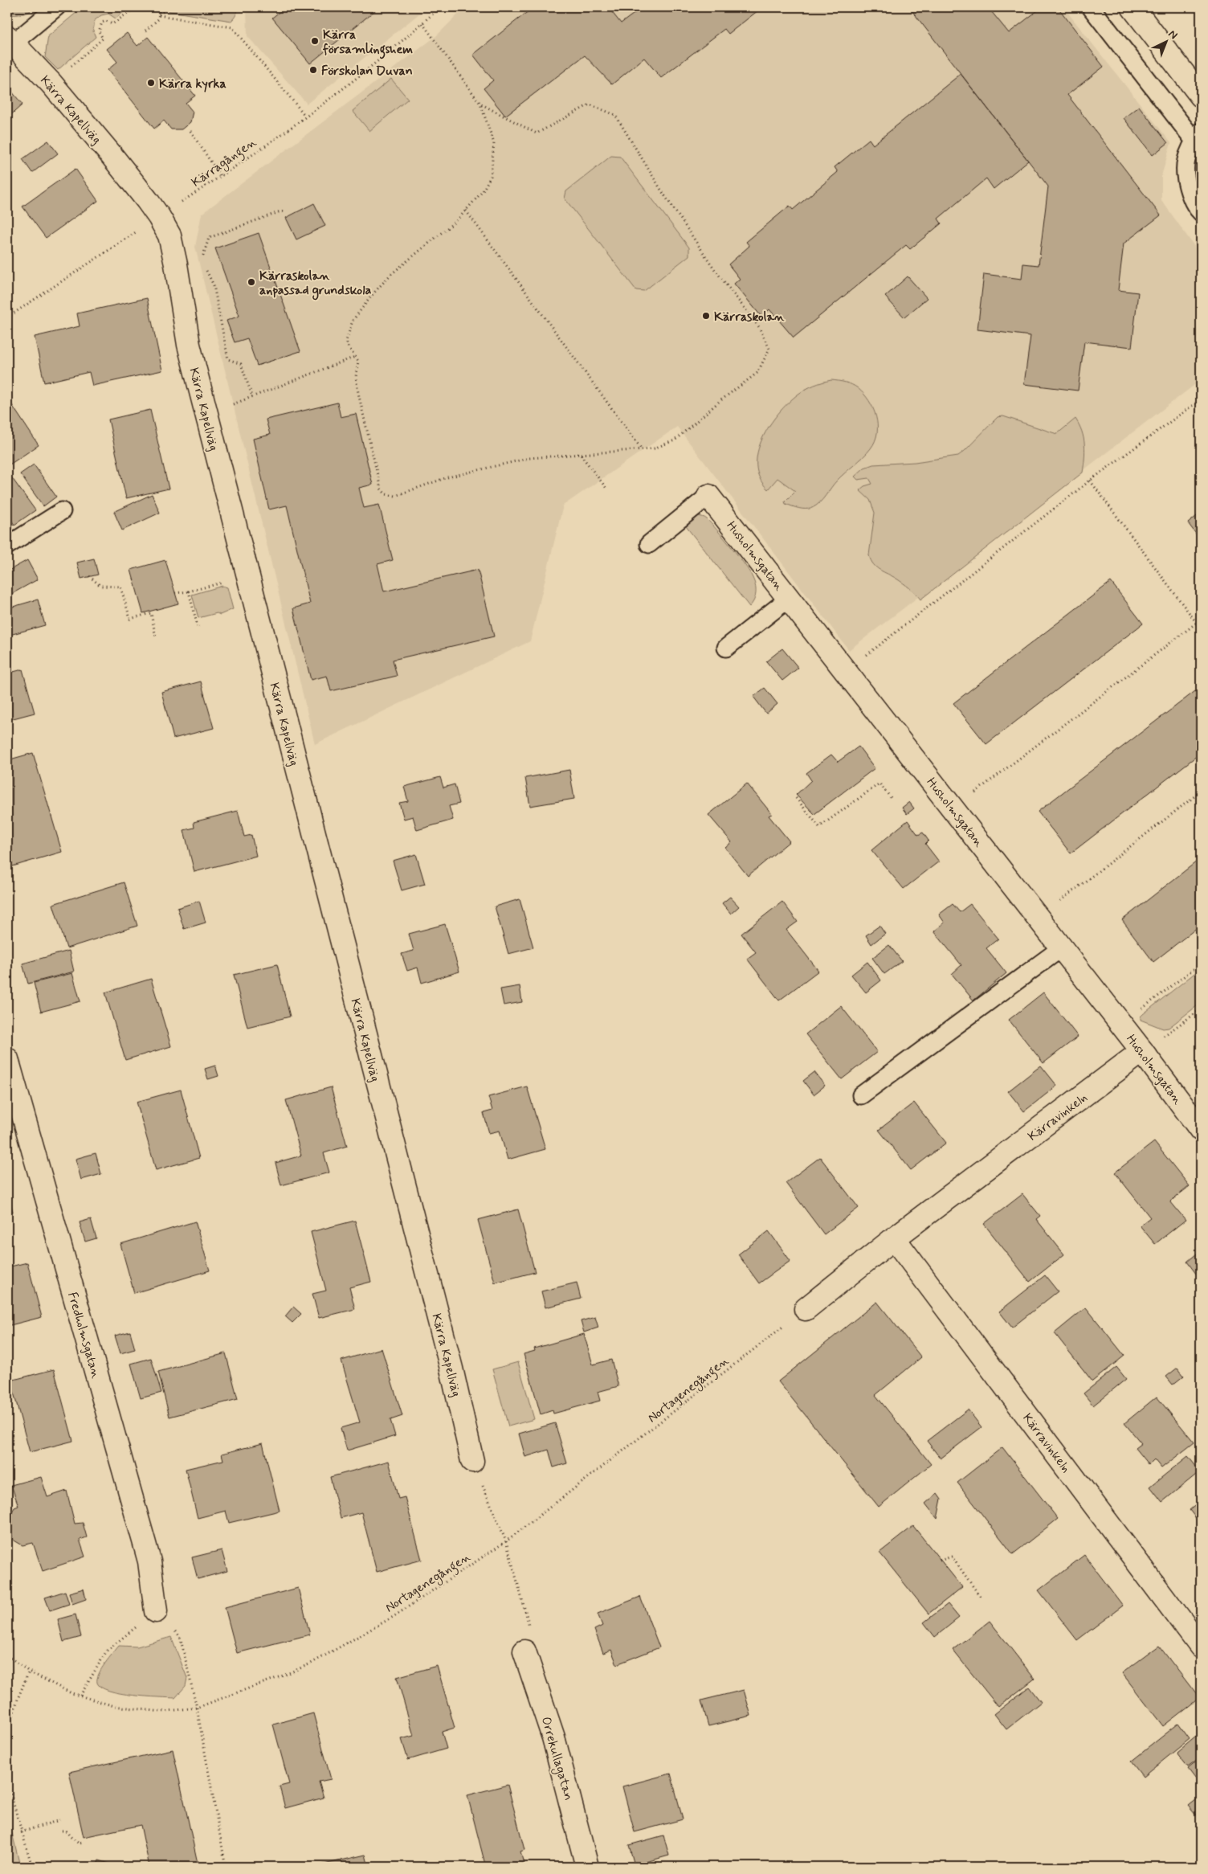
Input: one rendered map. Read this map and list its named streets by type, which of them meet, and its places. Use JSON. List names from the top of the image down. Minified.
{"streets":{"street":["Kärra Kapellväg","Husholmsgatan","Kärravinkeln","Fredholmsgatan","Orrekullagatan"],"path":["Kärragången","Nortagenegången"]},"crossings":[["Kärra Kapellväg","Kärragången"],["Husholmsgatan","Kärravinkeln"],["Kärravinkeln","Nortagenegången"]],"places":["Kärra församlingshem","Förskolan Duvan","Kärra kyrka","Kärraskolan anpassad grundskola","Kärraskolan"],"north":"top right"}
